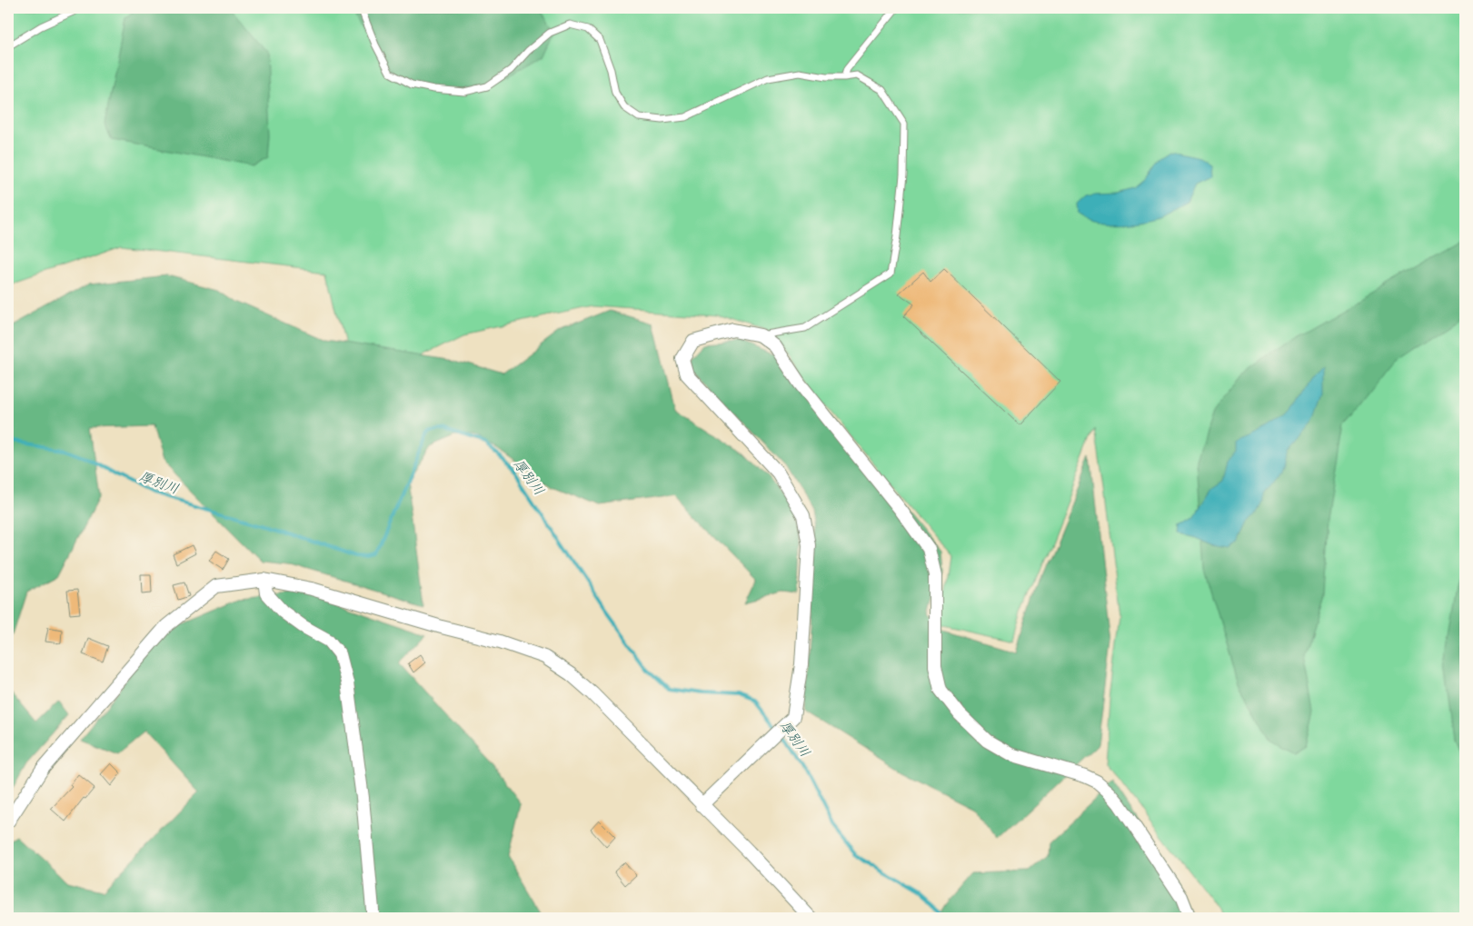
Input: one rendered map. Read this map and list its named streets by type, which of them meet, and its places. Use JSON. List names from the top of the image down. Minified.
{"water":["厚別川"]}
